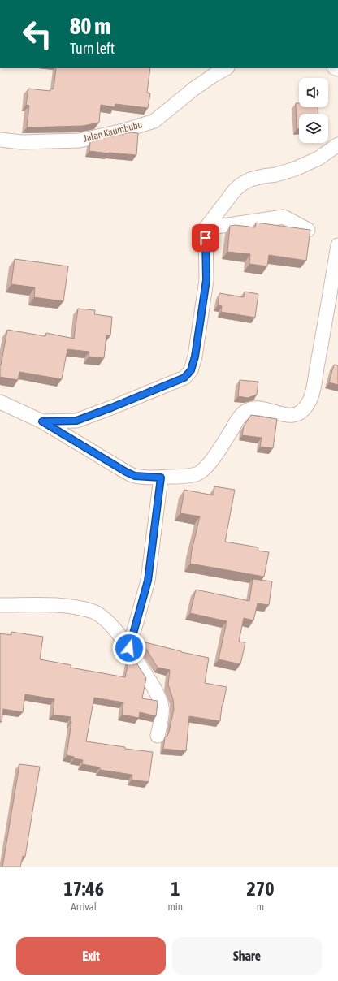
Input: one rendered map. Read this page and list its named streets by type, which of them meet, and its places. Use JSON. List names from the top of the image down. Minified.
{"streets":{"street":["Jalan Kaumbubu"]},"page":{"turn":["80 m","Turn left"],"eta":["17:46","Arrival","1","min","270","m"],"buttons":["Exit","Share"]}}
